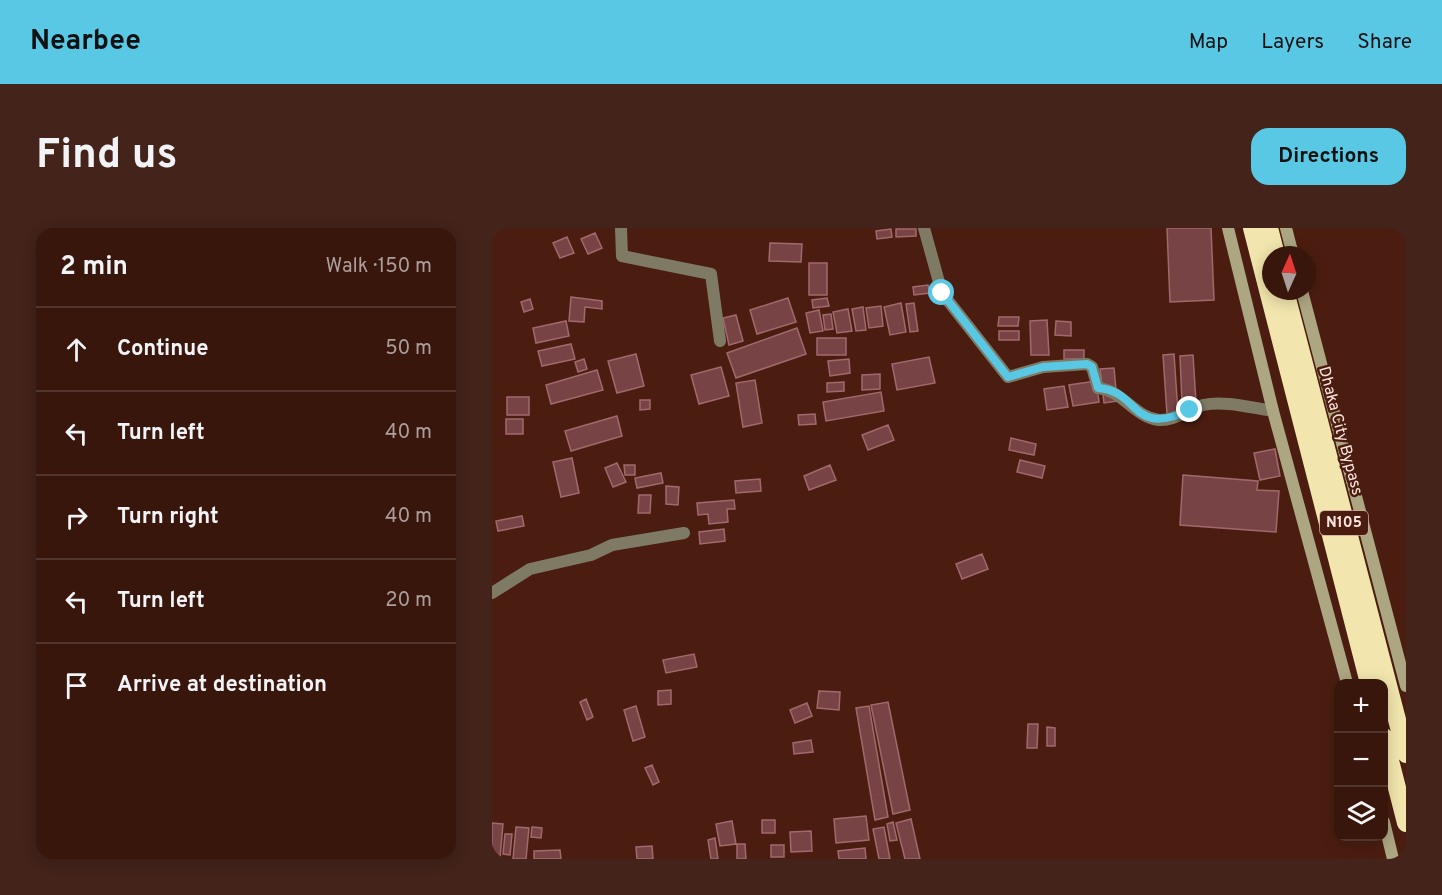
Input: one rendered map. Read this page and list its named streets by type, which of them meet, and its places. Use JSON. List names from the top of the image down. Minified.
{"streets":{"highway":["Dhaka City Bypass","N105"]},"north":"top","page":{"header":"Nearbee","nav":["Map","Layers","Share"],"buttons":"Directions","title":"Find us","heading":["2 min","Walk · 150 m"],"list":[["Continue","50 m"],["Turn left","40 m"],["Turn right","40 m"],["Turn left","20 m"],"Arrive at destination"],"map_buttons":["+","−"]}}
